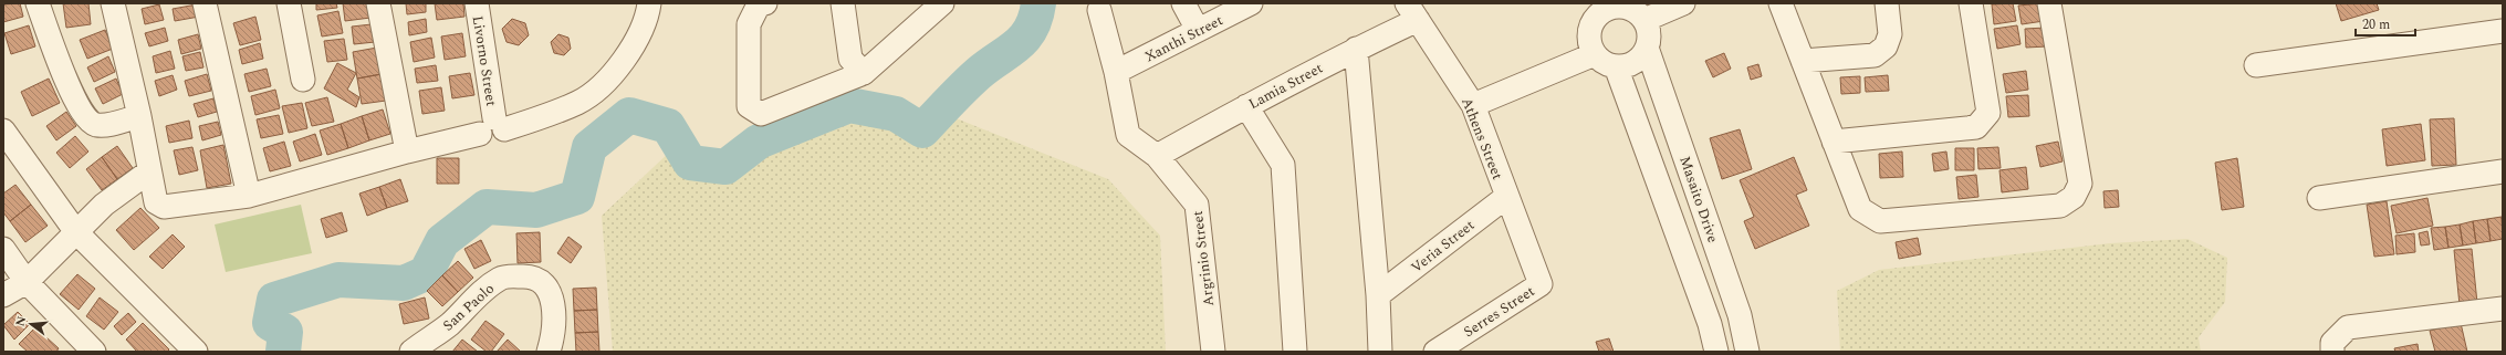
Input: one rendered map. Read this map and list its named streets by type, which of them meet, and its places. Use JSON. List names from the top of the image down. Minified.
{"streets":{"street":["Xanthi Street","Livorno Street","Lamia Street","Athens Street","Masaito Drive","Veria Street","Argrinio Street","San Paolo","Serres Street"]},"crossings":[["Xanthi Street","Argrinio Street"],["Lamia Street","Athens Street"],["Lamia Street","Argrinio Street"],["Athens Street","Veria Street"],["Athens Street","Serres Street"]],"scale_bar":"20 m","north":"left"}
